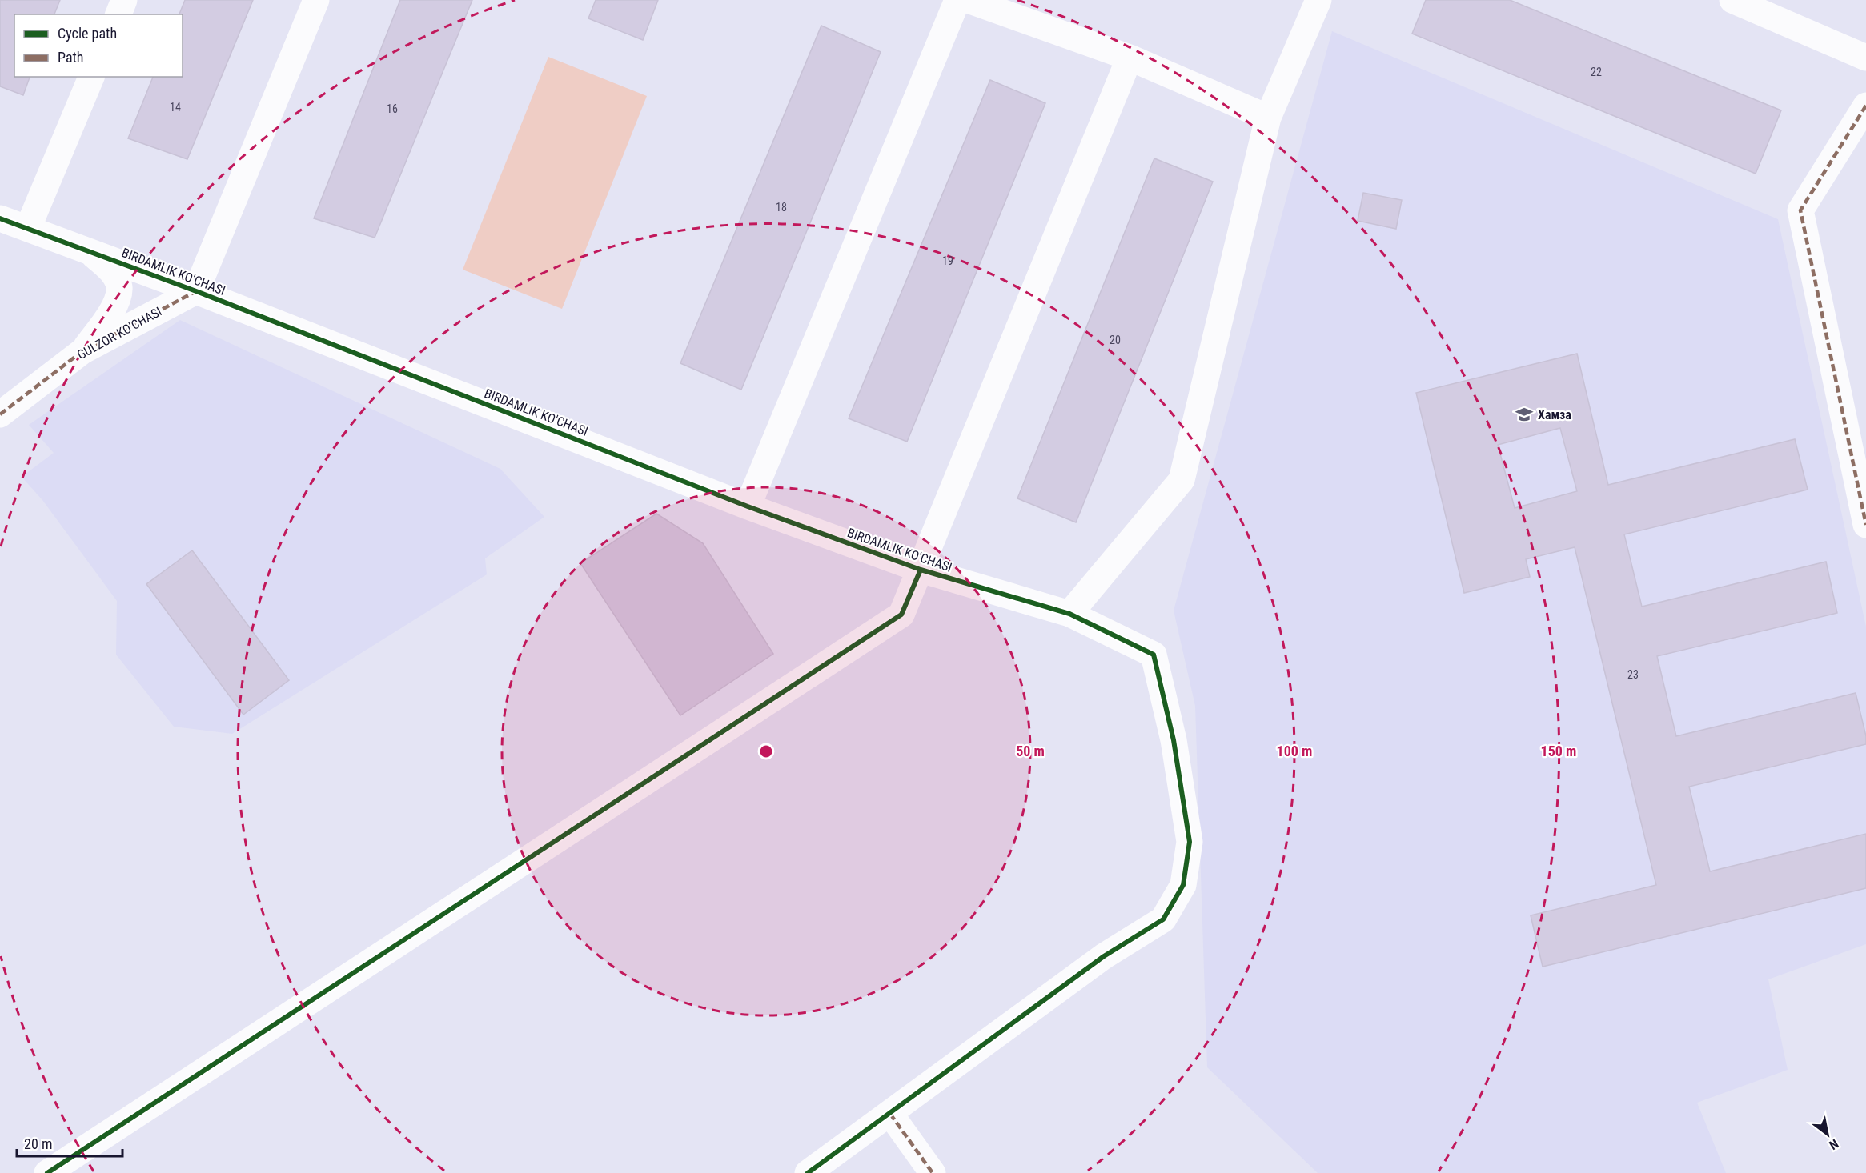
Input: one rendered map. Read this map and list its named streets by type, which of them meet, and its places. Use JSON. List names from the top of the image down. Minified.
{"streets":{"street":["BIRDAMLIK KO'CHASI","GULZOR KO'CHASI"]},"crossings":[["BIRDAMLIK KO'CHASI","GULZOR KO'CHASI"]],"places":{"school or university":["Хамза"]},"house_numbers":["22","14","16","18","19","20","23"],"legend":["Cycle path","Path"],"scale_bar":"20 m","north":"bottom right","rings":["50 m","100 m","150 m"]}
